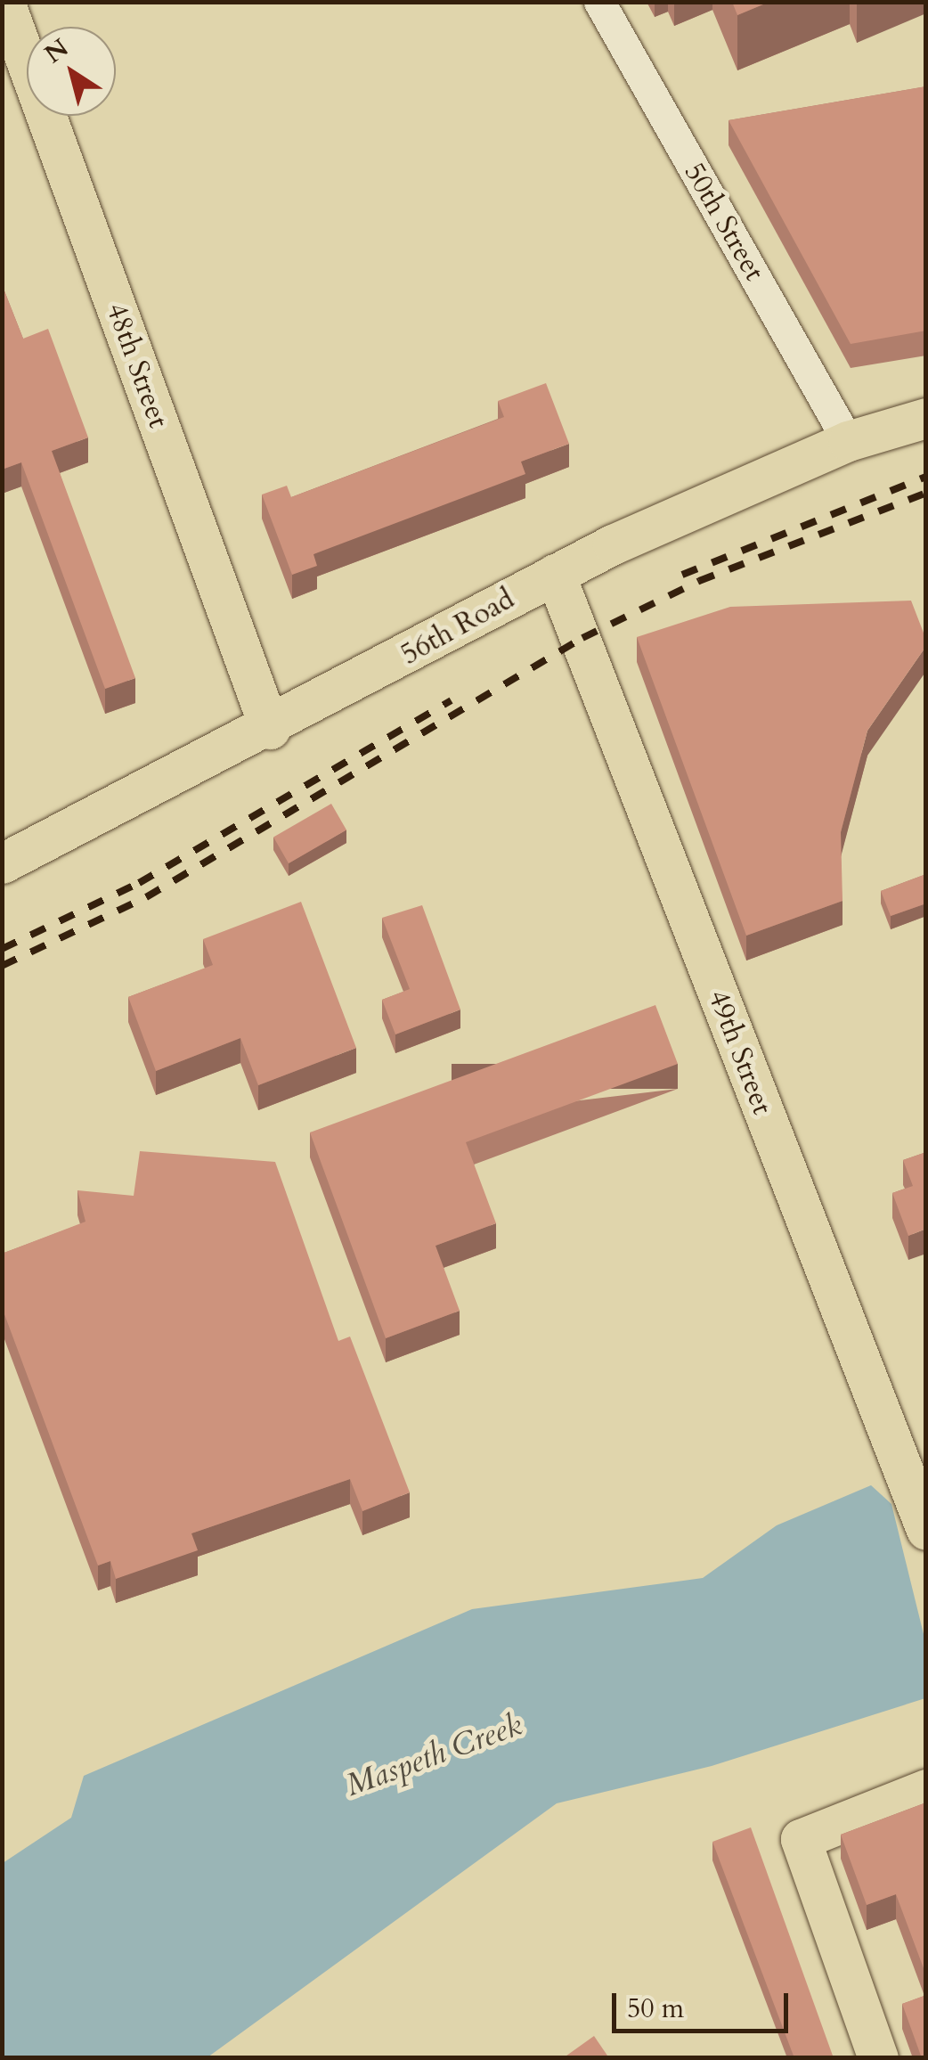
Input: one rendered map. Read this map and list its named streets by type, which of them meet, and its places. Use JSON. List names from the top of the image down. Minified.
{"streets":{"main road":["48th Street","56th Road","49th Street"],"street":["50th Street"]},"crossings":[["50th Street","56th Road"],["48th Street","56th Road"],["56th Road","49th Street"]],"water":["Maspeth Creek"],"scale_bar":"50 m","north":"top left"}
